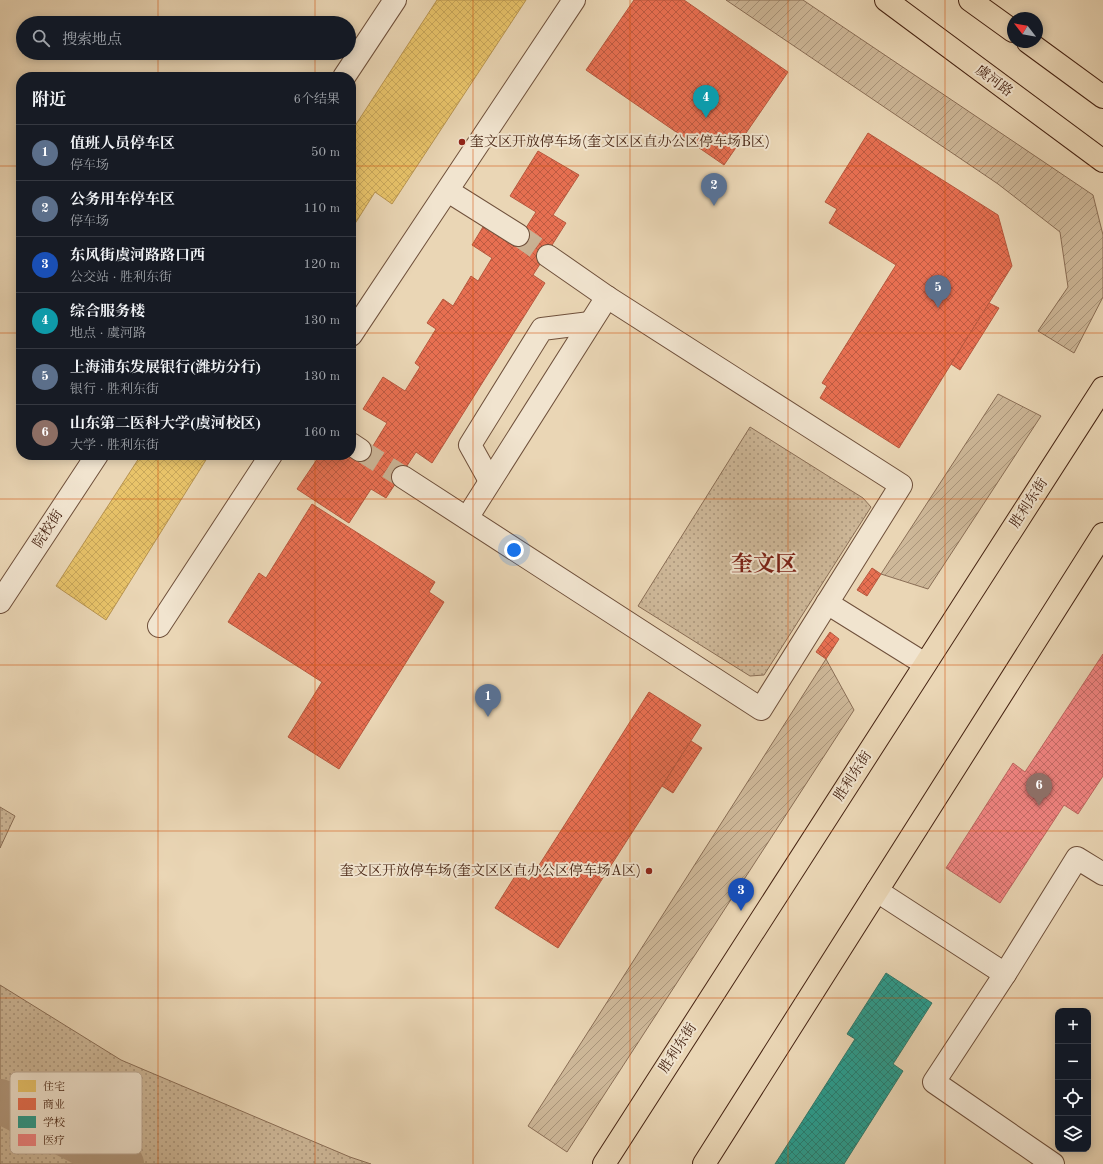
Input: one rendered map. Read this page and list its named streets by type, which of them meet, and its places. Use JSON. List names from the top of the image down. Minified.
{"streets":{"main road":["虞河路","胜利东街"],"street":["院校街"]},"districts":["奎文区"],"places":["奎文区开放停车场(奎文区区直办公区停车场B区)","奎文区开放停车场(奎文区区直办公区停车场A区)"],"legend":["住宅","商业","学校","医疗"],"north":"top left","page":{"search":"搜索地点","heading":["附近","6个结果"],"pins":["4","2","5","1","6","3"],"list":[{"mark":"1","name":"值班人员停车区","note":"停车场","value":"50 m"},{"mark":"2","name":"公务用车停车区","note":"停车场","value":"110 m"},{"mark":"3","name":"东风街虞河路路口西","note":"公交站 · 胜利东街","value":"120 m"},{"mark":"4","name":"综合服务楼","note":"地点 · 虞河路","value":"130 m"},{"mark":"5","name":"上海浦东发展银行(潍坊分行)","note":"银行 · 胜利东街","value":"130 m"},{"mark":"6","name":"山东第二医科大学(虞河校区)","note":"大学 · 胜利东街","value":"160 m"}],"map_buttons":["+","−"]}}
